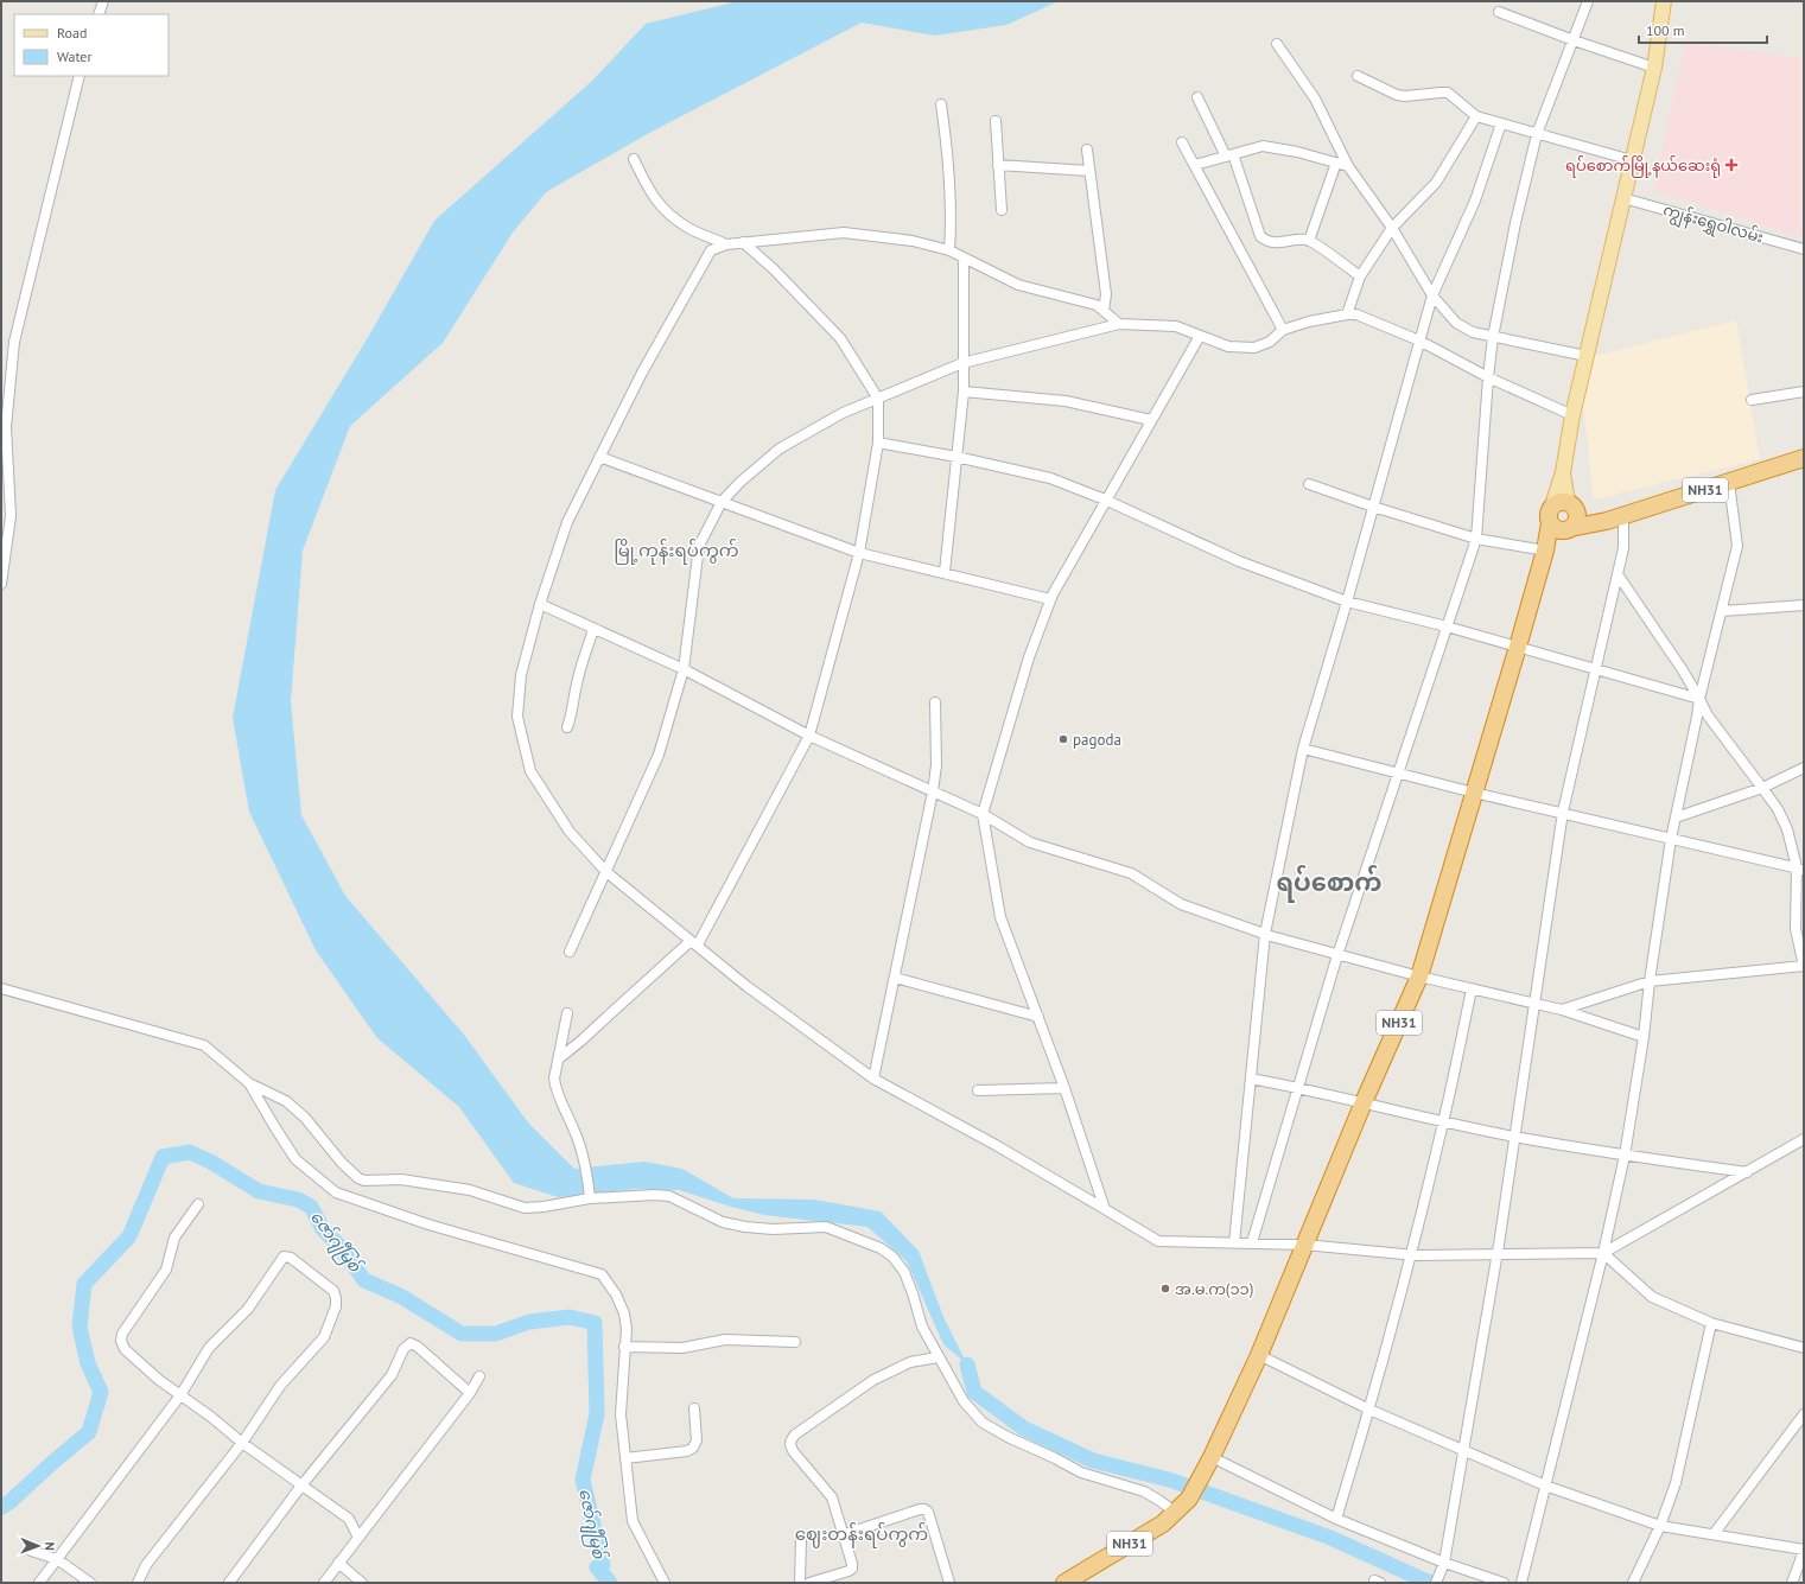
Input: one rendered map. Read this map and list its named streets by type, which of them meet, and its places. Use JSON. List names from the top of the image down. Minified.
{"streets":{"highway":["NH31"],"street":["ကျွန်းရွှေဝါလမ်း"]},"districts":["မြို့ကုန်းရပ်ကွက်","ရပ်စောက်","ဈေးတန်းရပ်ကွက်"],"water":["ဇော်ဂျီမြစ်"],"places":{"health":["ရပ်စောက်မြို့နယ်ဆေးရုံ"],"other":["pagoda","အ.မ.က(၁၁)"]},"legend":["Road","Water"],"scale_bar":"100 m","north":"right"}
